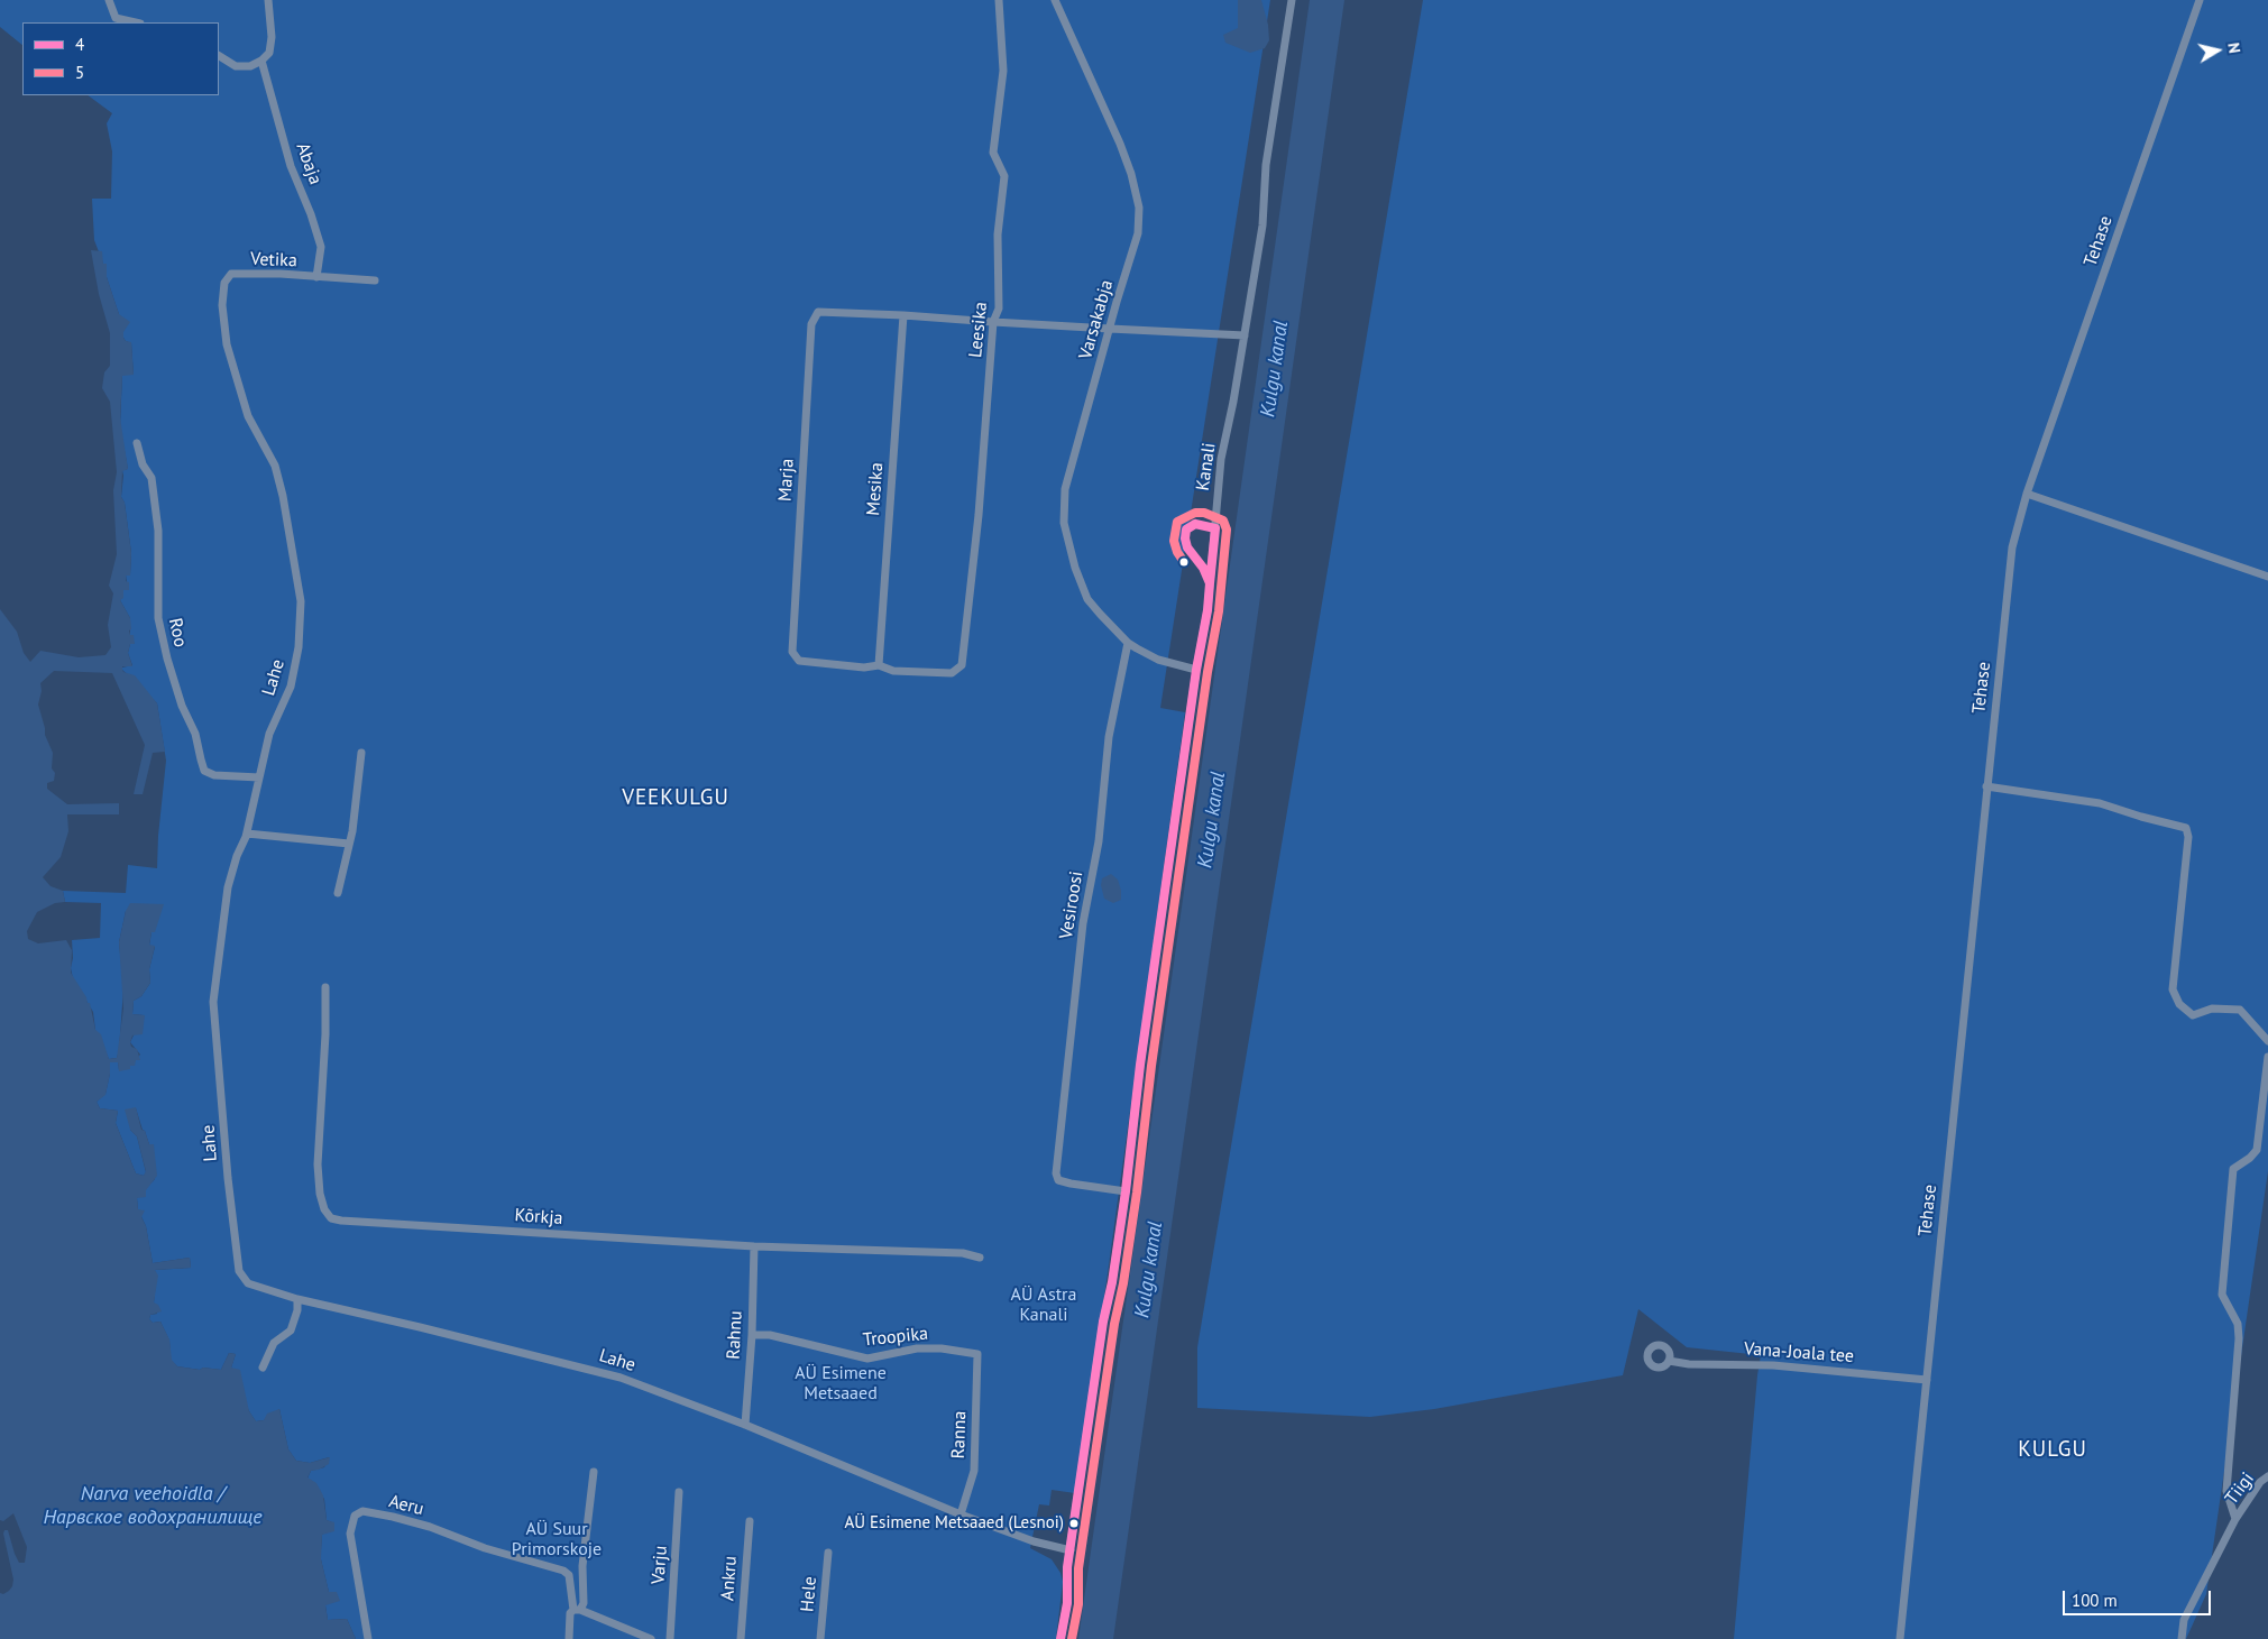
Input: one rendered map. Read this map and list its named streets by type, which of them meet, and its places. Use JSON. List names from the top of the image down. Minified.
{"streets":{"street":["Abaja","Tehase","Vetika","Varsakabja","Leesika","Kanali","Marja","Mesika","Roo","Lahe","Vesiroosi","Kõrkja","Rahnu","Troopika","Vana-Joala tee","Ranna","Tiigi","Aeru","Varju","Ankru","Hele"]},"crossings":[["Abaja","Vetika"],["Tehase","Vana-Joala tee"],["Vetika","Lahe"],["Varsakabja","Kanali"],["Varsakabja","Vesiroosi"],["Leesika","Marja"],["Leesika","Mesika"],["Kanali","Lahe"],["Kanali","Vesiroosi"],["Marja","Mesika"],["Roo","Lahe"],["Lahe","Rahnu"],["Lahe","Ranna"],["Kõrkja","Rahnu"],["Rahnu","Troopika"],["Troopika","Ranna"]],"districts":["VEEKULGU","KULGU"],"water":["Kulgu kanal","Narva veehoidla / Нарвское водохранилище"],"parks":["AÜ Astra Kanali","AÜ Esimene Metsaaed","AÜ Suur Primorskoje"],"places":["AÜ Esimene Metsaaed (Lesnoi)"],"lines":["transit line 5","transit line 4"],"legend":["4","5"],"scale_bar":"100 m","north":"right"}
